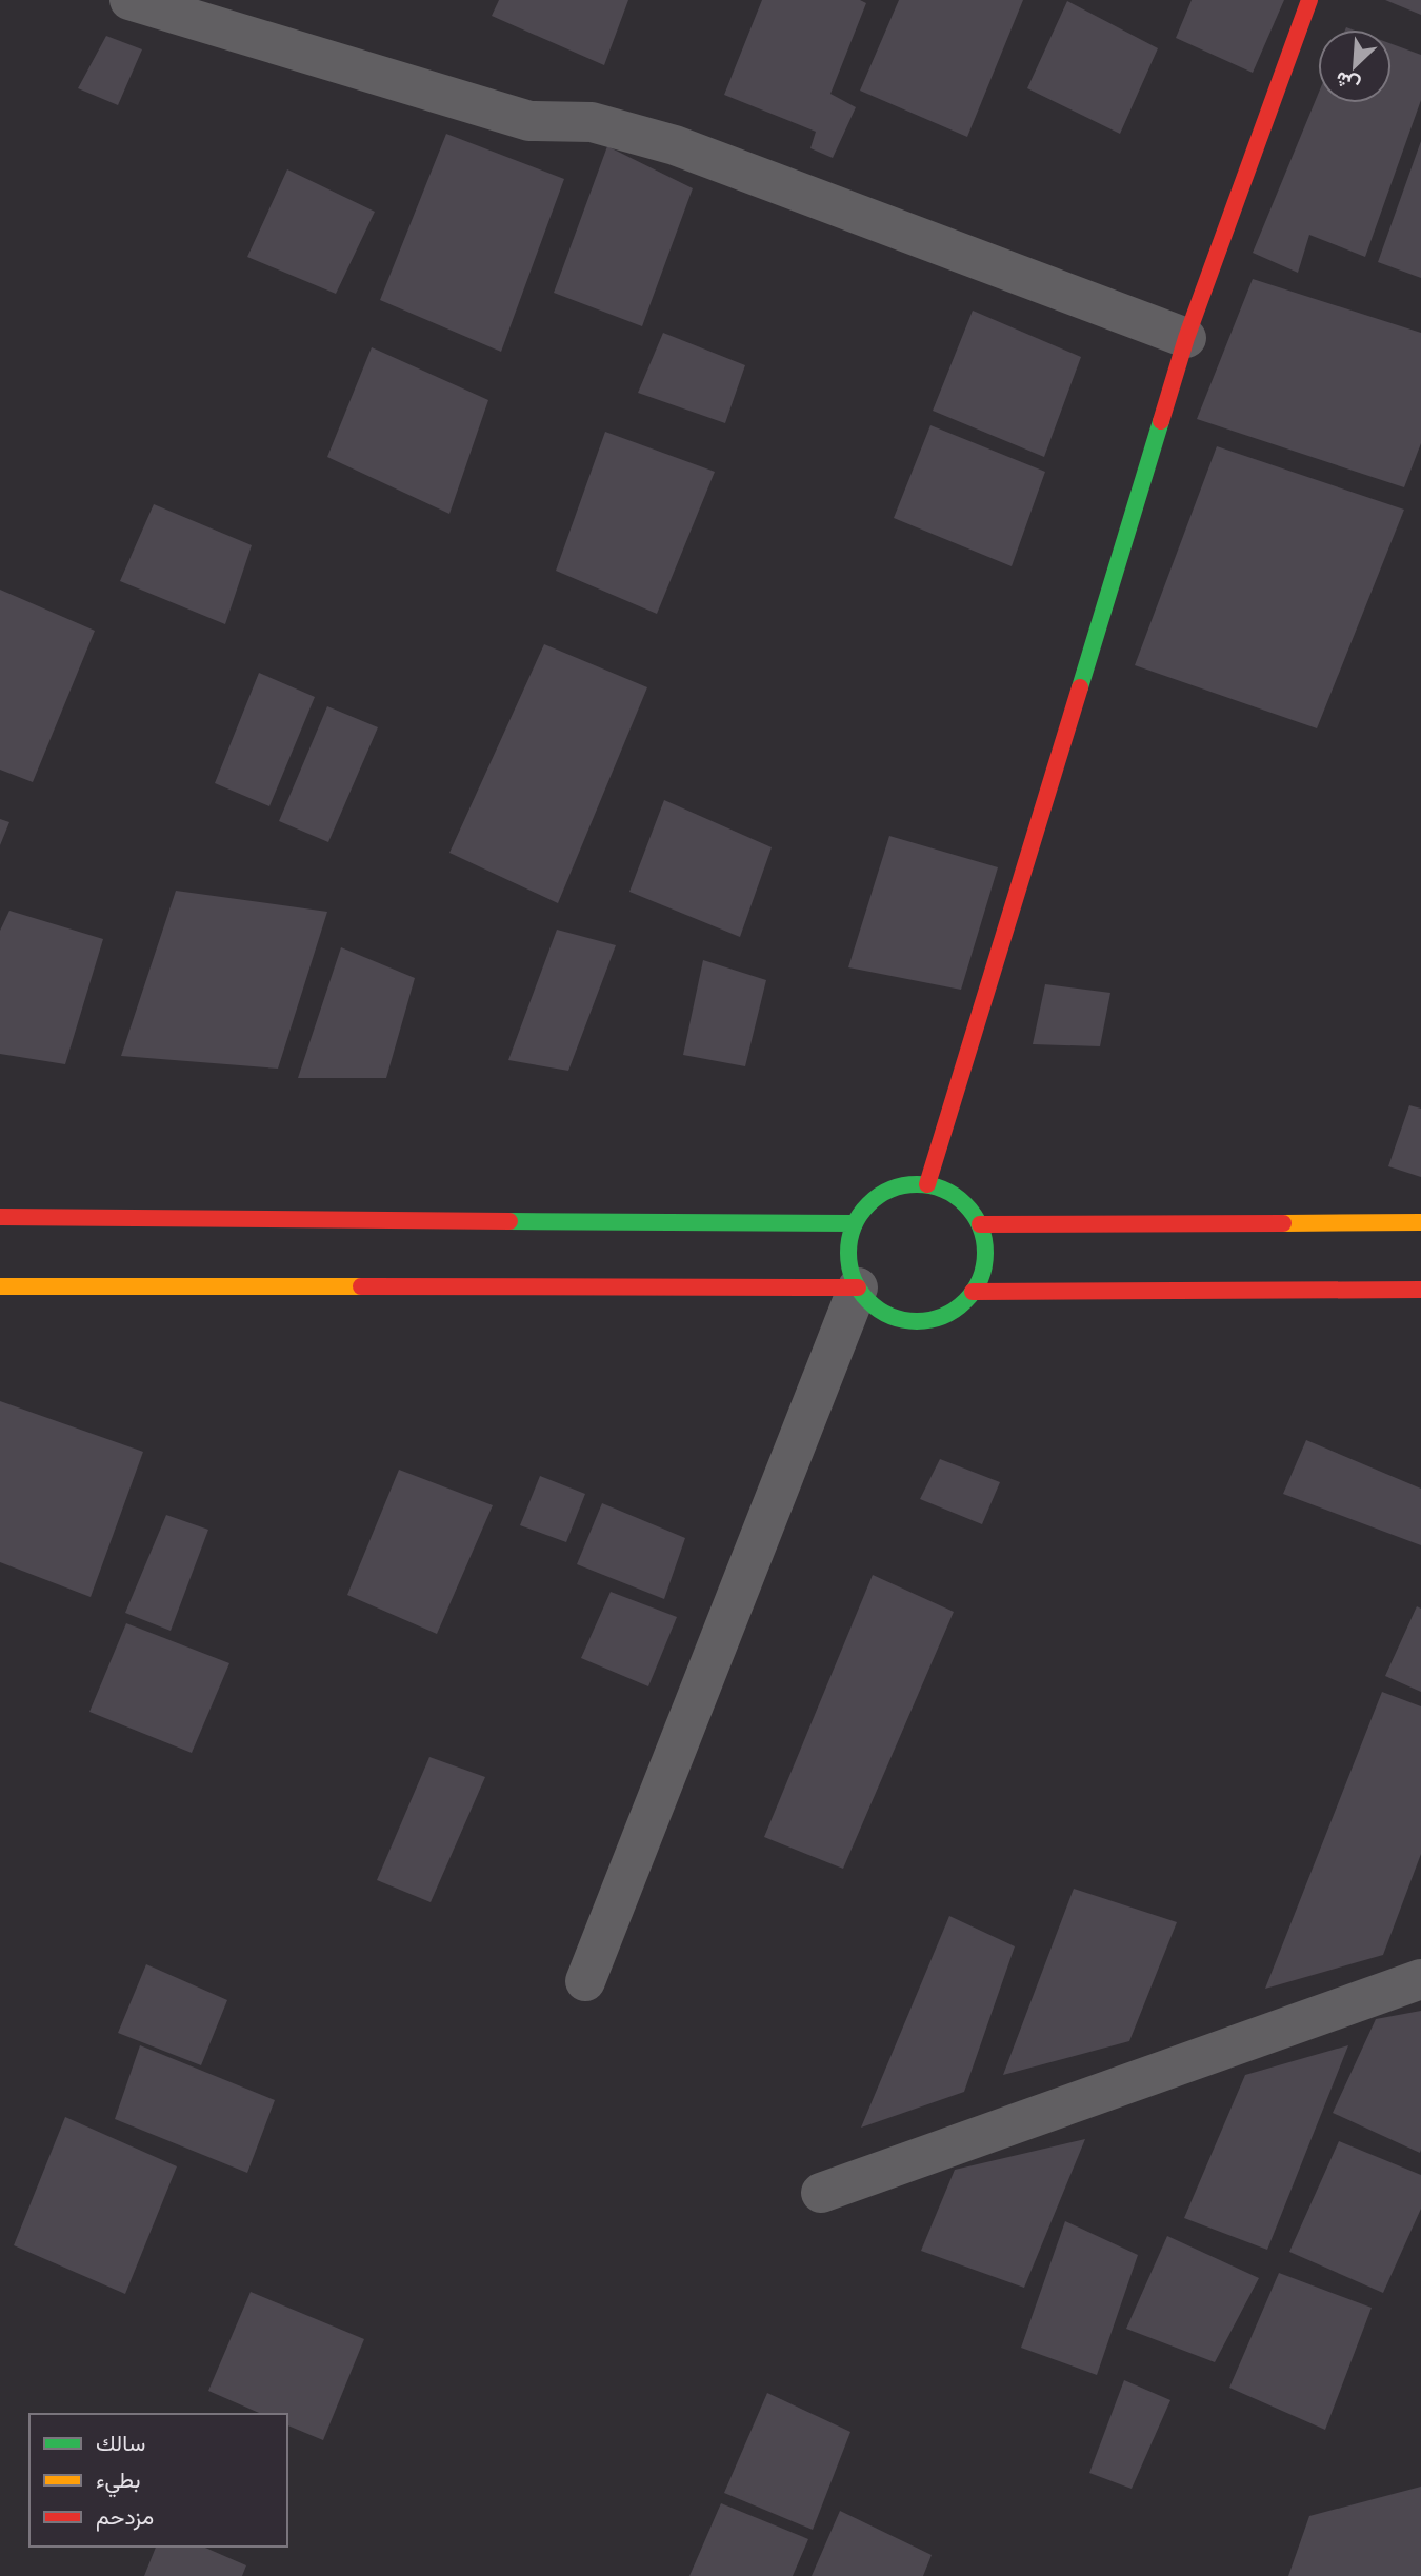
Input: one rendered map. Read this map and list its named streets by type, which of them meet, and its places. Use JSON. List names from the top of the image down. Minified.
{"legend":["سالك","بطيء","مزدحم"],"north":"bottom left"}
